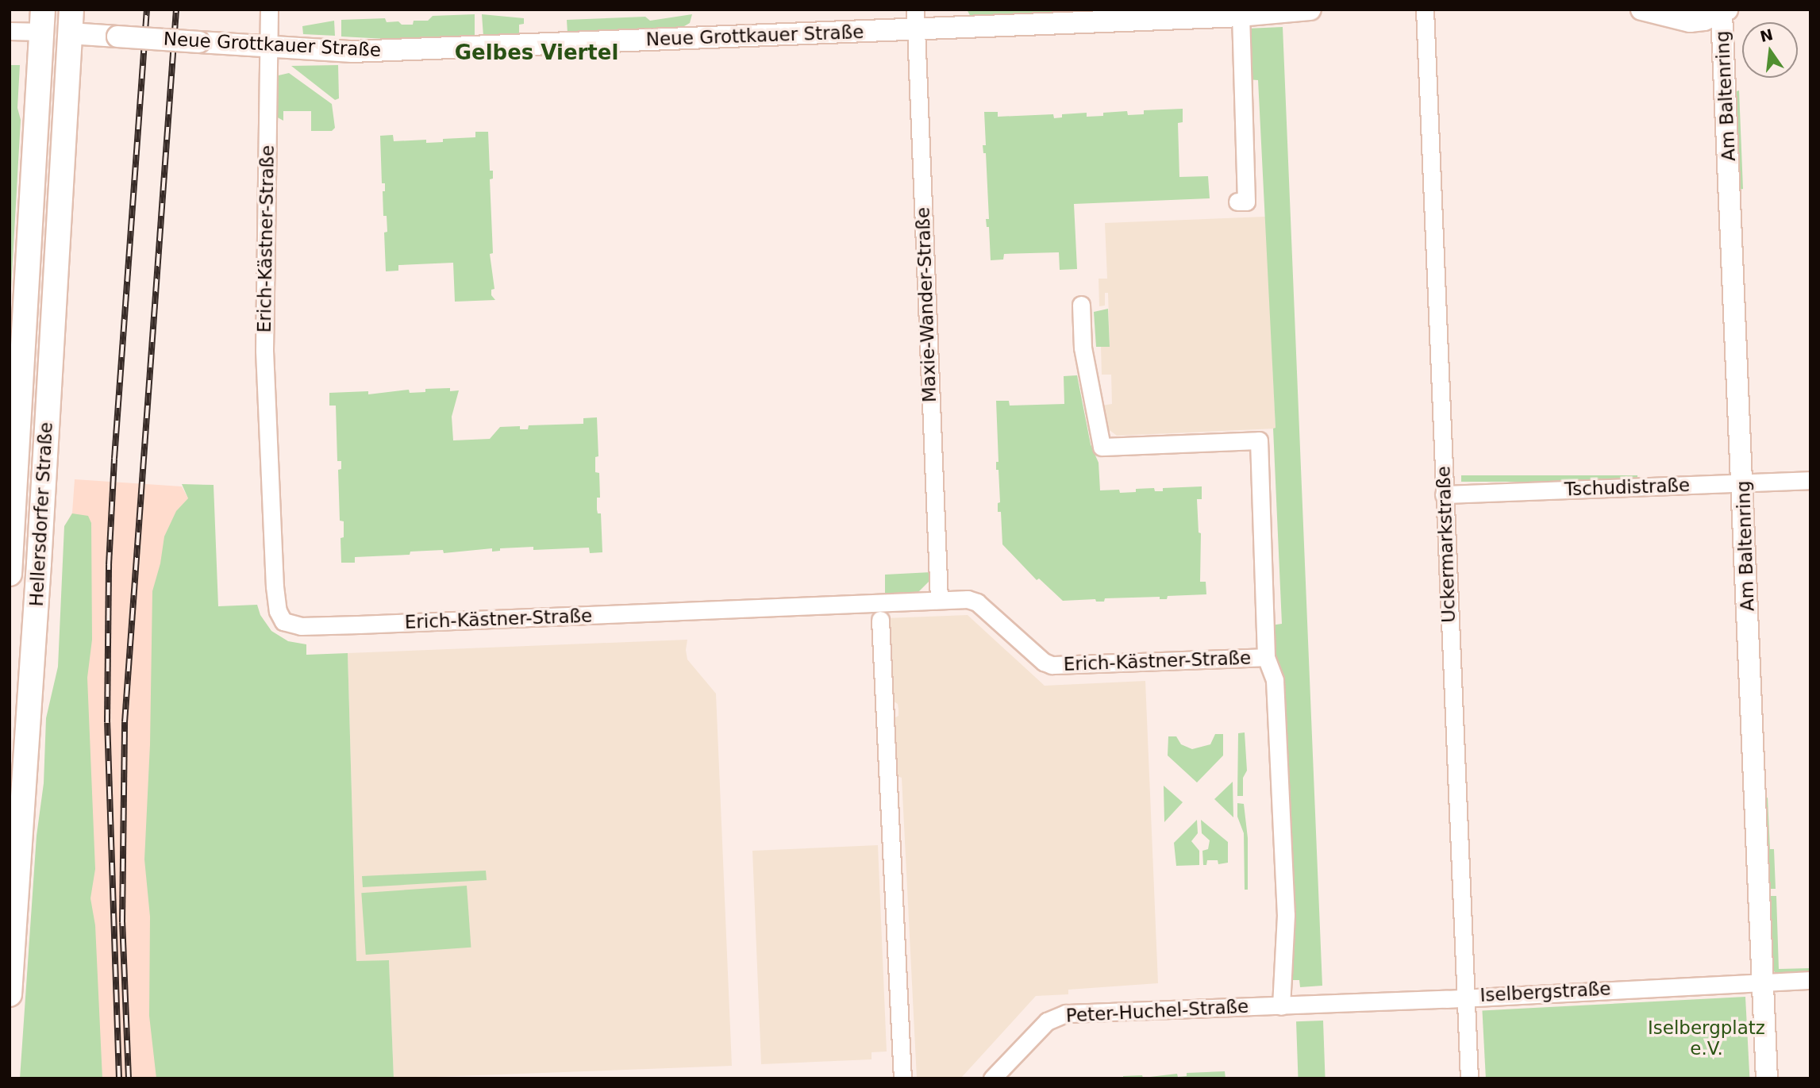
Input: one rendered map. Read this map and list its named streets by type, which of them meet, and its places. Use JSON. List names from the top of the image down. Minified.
{"streets":{"main road":["Hellersdorfer Straße"],"street":["Neue Grottkauer Straße","Am Baltenring","Erich-Kästner-Straße","Maxie-Wander-Straße","Tschudistraße","Uckermarkstraße","Iselbergstraße","Peter-Huchel-Straße"]},"crossings":[["Neue Grottkauer Straße","Erich-Kästner-Straße"],["Neue Grottkauer Straße","Maxie-Wander-Straße"],["Neue Grottkauer Straße","Hellersdorfer Straße"],["Am Baltenring","Tschudistraße"],["Am Baltenring","Iselbergstraße"],["Erich-Kästner-Straße","Maxie-Wander-Straße"],["Erich-Kästner-Straße","Iselbergstraße"],["Erich-Kästner-Straße","Peter-Huchel-Straße"],["Tschudistraße","Uckermarkstraße"],["Uckermarkstraße","Iselbergstraße"],["Iselbergstraße","Peter-Huchel-Straße"]],"districts":["Gelbes Viertel"],"parks":["Iselbergplatz e.V."],"north":"top"}
